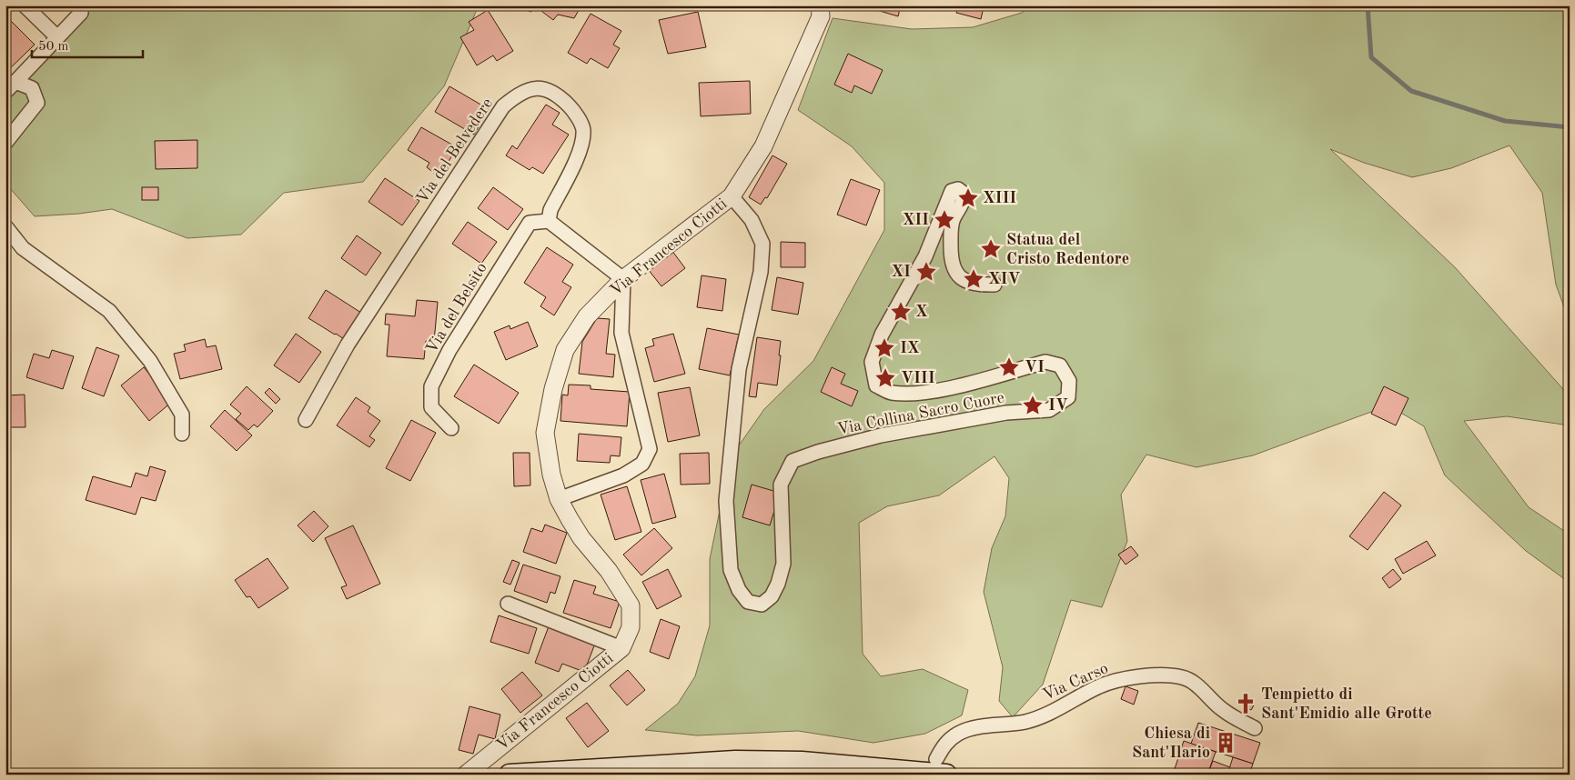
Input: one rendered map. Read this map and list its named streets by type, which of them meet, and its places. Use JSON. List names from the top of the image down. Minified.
{"streets":{"street":["Via del Belvedere","Via Francesco Ciotti","Via del Belsito","Via Collina Sacro Cuore","Via Carso"]},"crossings":[["Via del Belvedere","Via del Belsito"],["Via Francesco Ciotti","Via Collina Sacro Cuore"]],"places":{"place":["XIII","XII","Statua del Cristo Redentore","XI","XIV","X","IX","VI","VIII","IV"],"church":["Tempietto di Sant'Emidio alle Grotte"],"building":["Chiesa di Sant'Ilario"]},"scale_bar":"50 m"}
